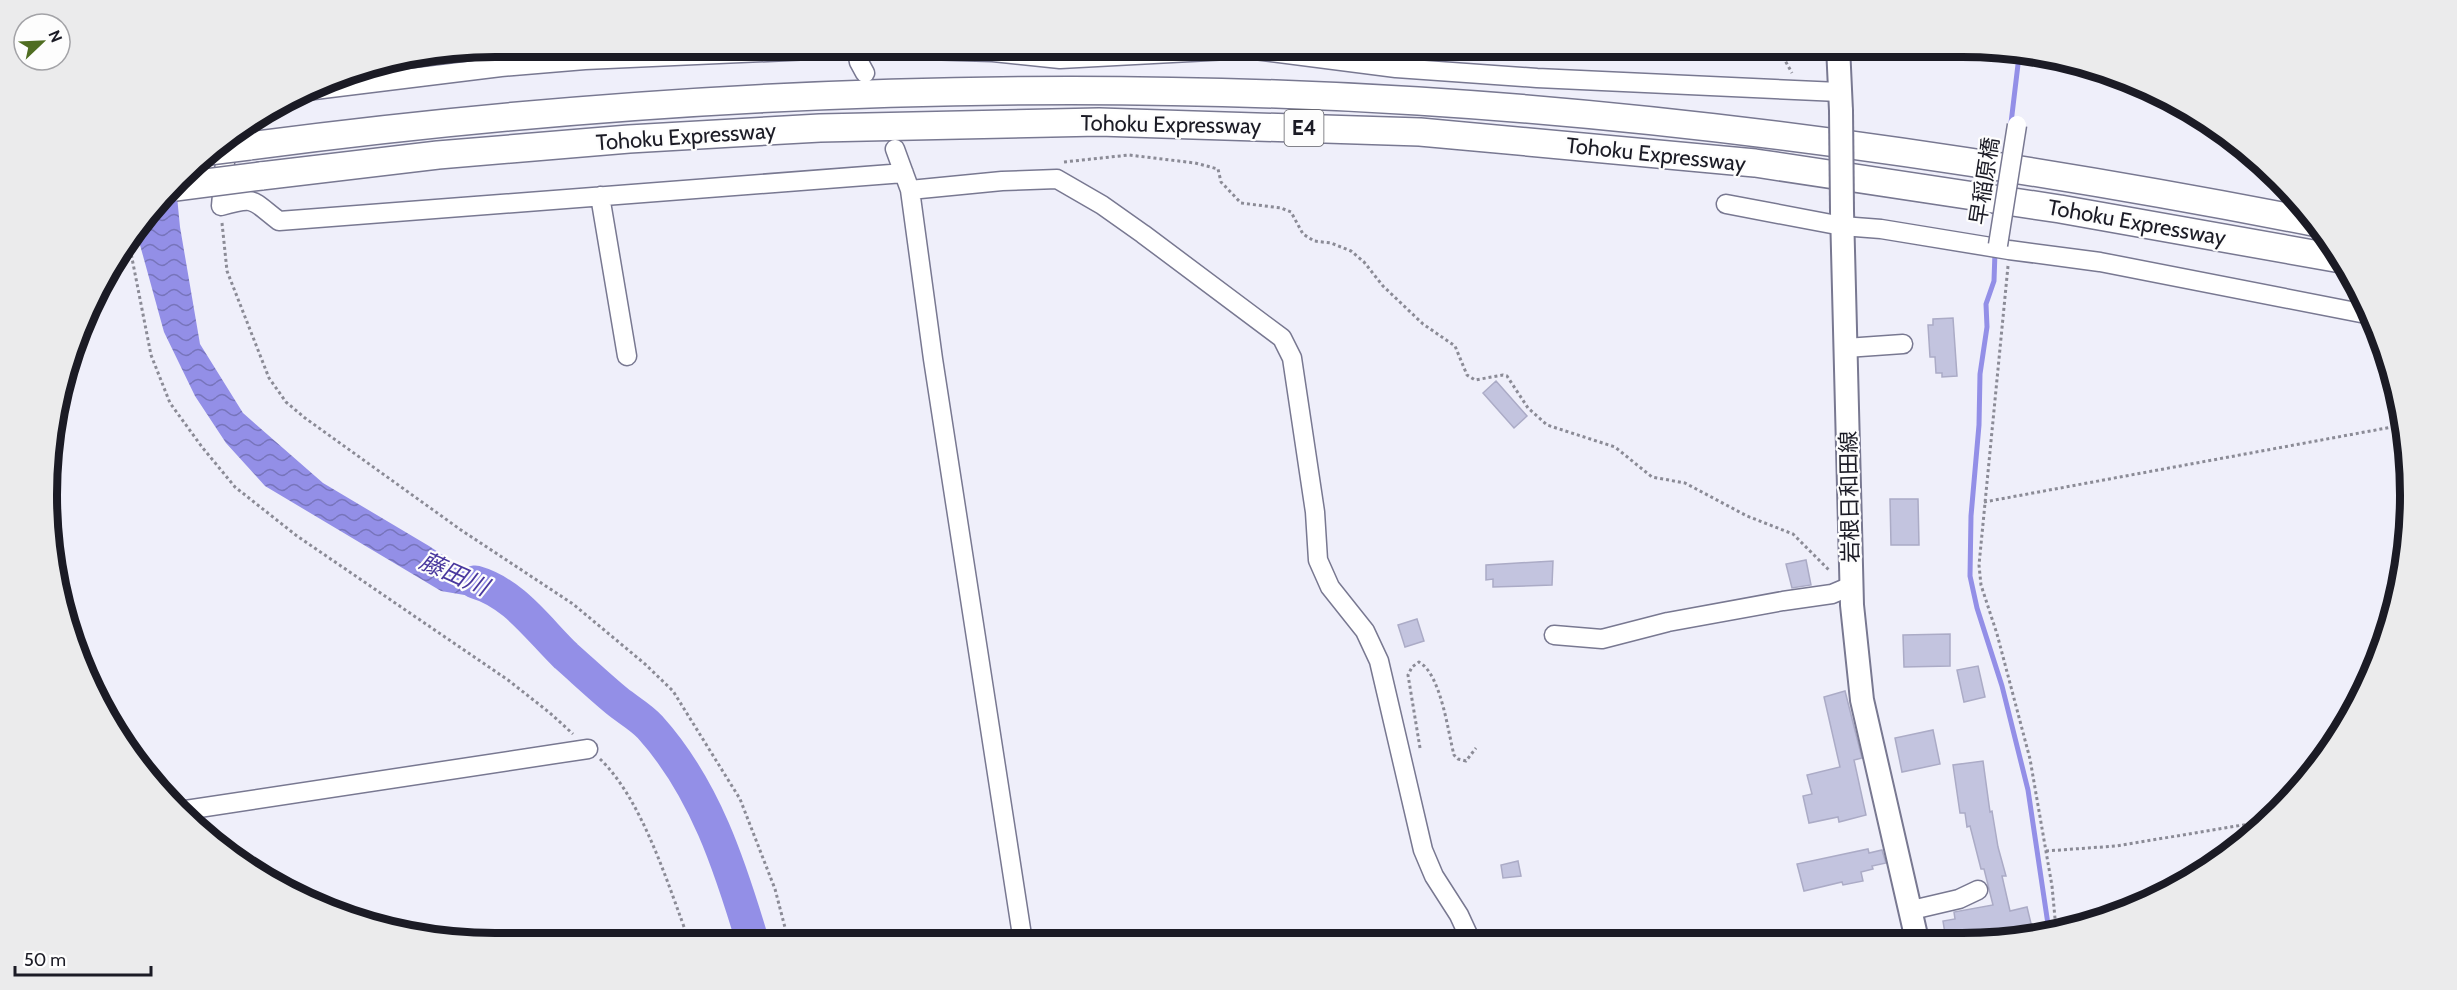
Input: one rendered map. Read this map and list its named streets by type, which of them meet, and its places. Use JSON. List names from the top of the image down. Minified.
{"streets":{"highway":["Tohoku Expressway","E4"],"main road":["岩根日和田線"],"street":["早稲原橋"]},"water":["藤田川"],"scale_bar":"50 m","north":"top right"}
